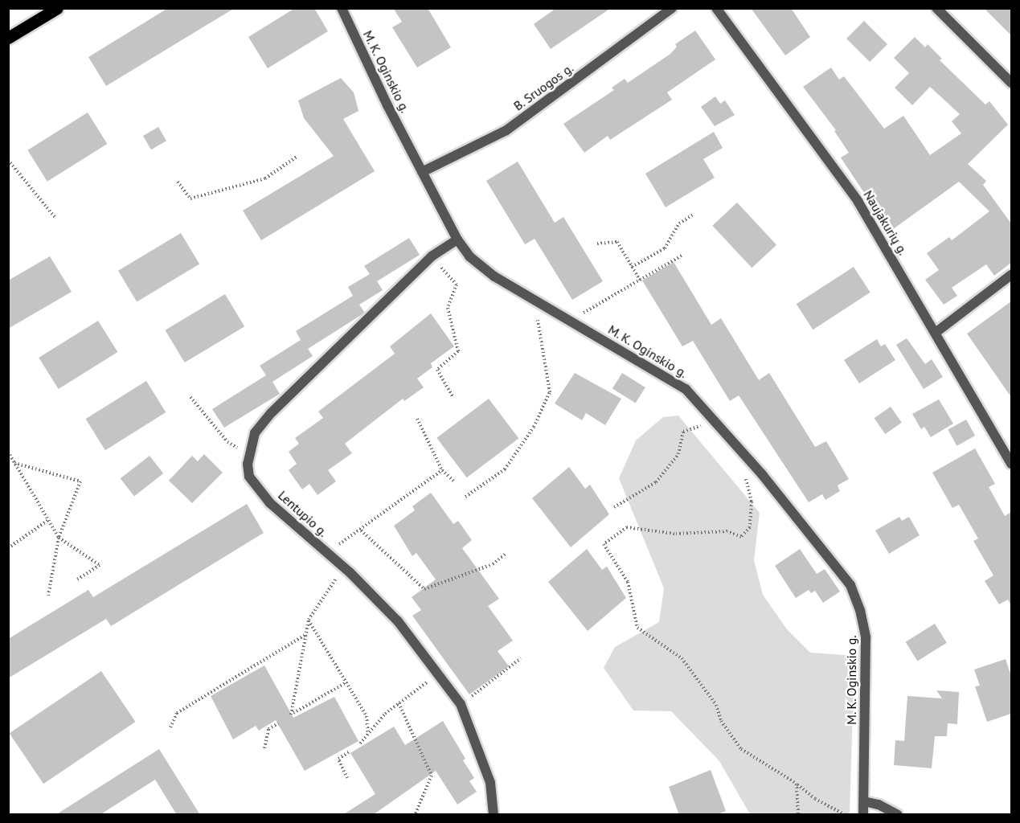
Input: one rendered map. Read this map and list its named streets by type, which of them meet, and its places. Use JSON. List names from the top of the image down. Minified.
{"streets":{"street":["M. K. Oginskio g.","B. Sruogos g.","Naujakurių g.","Lentupio g."]},"crossings":[["M. K. Oginskio g.","B. Sruogos g."],["M. K. Oginskio g.","Lentupio g."]]}
